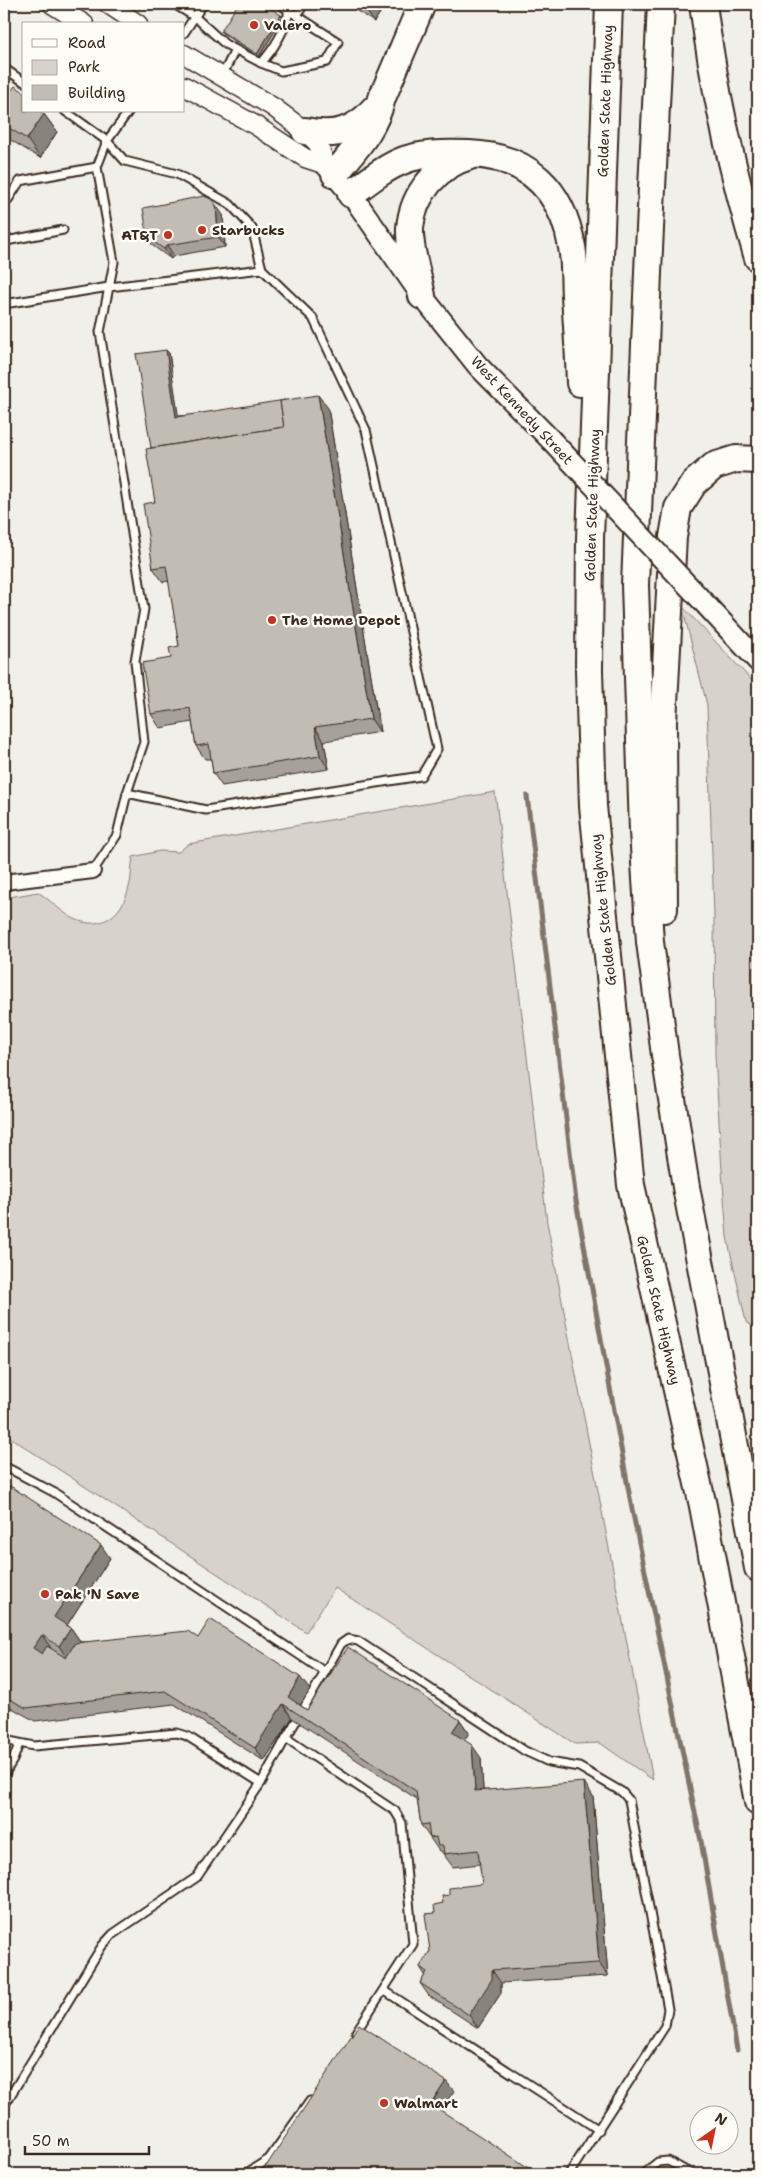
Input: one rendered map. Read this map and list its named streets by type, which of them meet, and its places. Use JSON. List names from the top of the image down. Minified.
{"streets":{"highway":["Golden State Highway"],"main road":["West Kennedy Street"]},"places":["Valero","Starbucks","AT&T","The Home Depot","Pak 'N Save","Walmart"],"legend":["Road","Park","Building"],"scale_bar":"50 m","north":"top right"}
